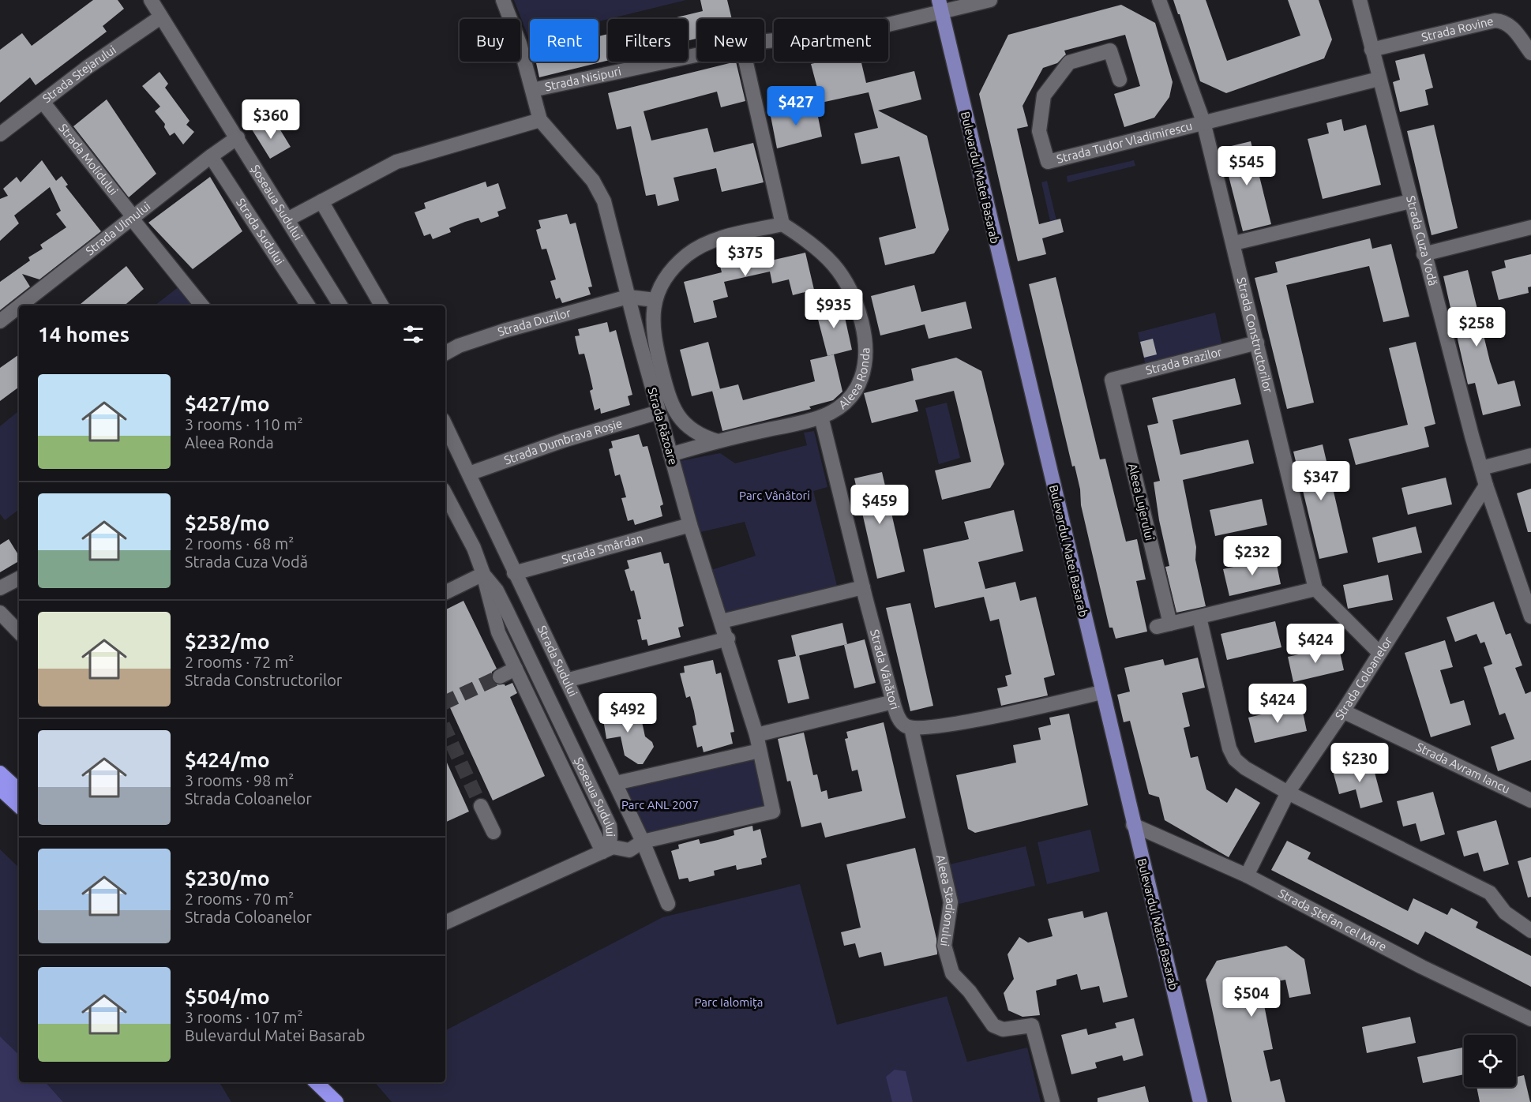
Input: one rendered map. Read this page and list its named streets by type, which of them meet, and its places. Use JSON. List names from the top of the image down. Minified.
{"streets":{"main road":["Bulevardul Matei Basarab"],"street":["Strada Rovine","Strada Stejarului","Strada Nisipuri","Strada Tudor Vladimirescu","Strada Molidului","Șoseaua Sudului","Strada Ulmului","Strada Sudului","Strada Cuza Vodă","Strada Duzilor","Strada Constructorilor","Strada Brazilor","Aleea Ronda","Strada Răzoare","Strada Dumbrava Roșie","Aleea Lujerului","Strada Smârdan","Strada Vânători","Strada Coloanelor","Strada Avram Iancu","Aleea Stadionului","Strada Ștefan cel Mare"]},"crossings":[["Strada Rovine","Strada Cuza Vodă"],["Strada Stejarului","Strada Molidului"],["Strada Stejarului","Șoseaua Sudului"],["Strada Nisipuri","Bulevardul Matei Basarab"],["Strada Nisipuri","Strada Răzoare"],["Strada Tudor Vladimirescu","Strada Cuza Vodă"],["Strada Tudor Vladimirescu","Strada Constructorilor"],["Strada Molidului","Strada Ulmului"],["Bulevardul Matei Basarab","Strada Ștefan cel Mare"],["Șoseaua Sudului","Strada Ulmului"],["Strada Ulmului","Strada Sudului"],["Strada Sudului","Strada Răzoare"],["Strada Sudului","Strada Dumbrava Roșie"],["Strada Sudului","Strada Smârdan"],["Strada Cuza Vodă","Strada Coloanelor"],["Strada Duzilor","Strada Răzoare"],["Strada Constructorilor","Strada Brazilor"],["Strada Brazilor","Aleea Lujerului"],["Aleea Ronda","Strada Răzoare"],["Aleea Ronda","Strada Vânători"],["Strada Răzoare","Strada Dumbrava Roșie"],["Strada Răzoare","Strada Smârdan"],["Strada Vânători","Aleea Stadionului"],["Strada Coloanelor","Strada Avram Iancu"],["Strada Coloanelor","Strada Ștefan cel Mare"]],"parks":["Parc Vânători","Parc ANL 2007","Parc Ialomița"],"page":{"chip":["Buy","Rent","Filters","New","Apartment"],"price":["$427","$360","$545","$375","$935","$258","$347","$459","$232","$424","$424","$492","$230","$504"],"heading":"14 homes","list":[{"name":"$427/mo","note":"3 rooms · 110 m² · Aleea Ronda"},{"name":"$258/mo","note":"2 rooms · 68 m² · Strada Cuza Vodă"},{"name":"$232/mo","note":"2 rooms · 72 m² · Strada Constructorilor"},{"name":"$424/mo","note":"3 rooms · 98 m² · Strada Coloanelor"},{"name":"$230/mo","note":"2 rooms · 70 m² · Strada Coloanelor"},{"name":"$504/mo","note":"3 rooms · 107 m² · Bulevardul Matei Basarab"}]}}
